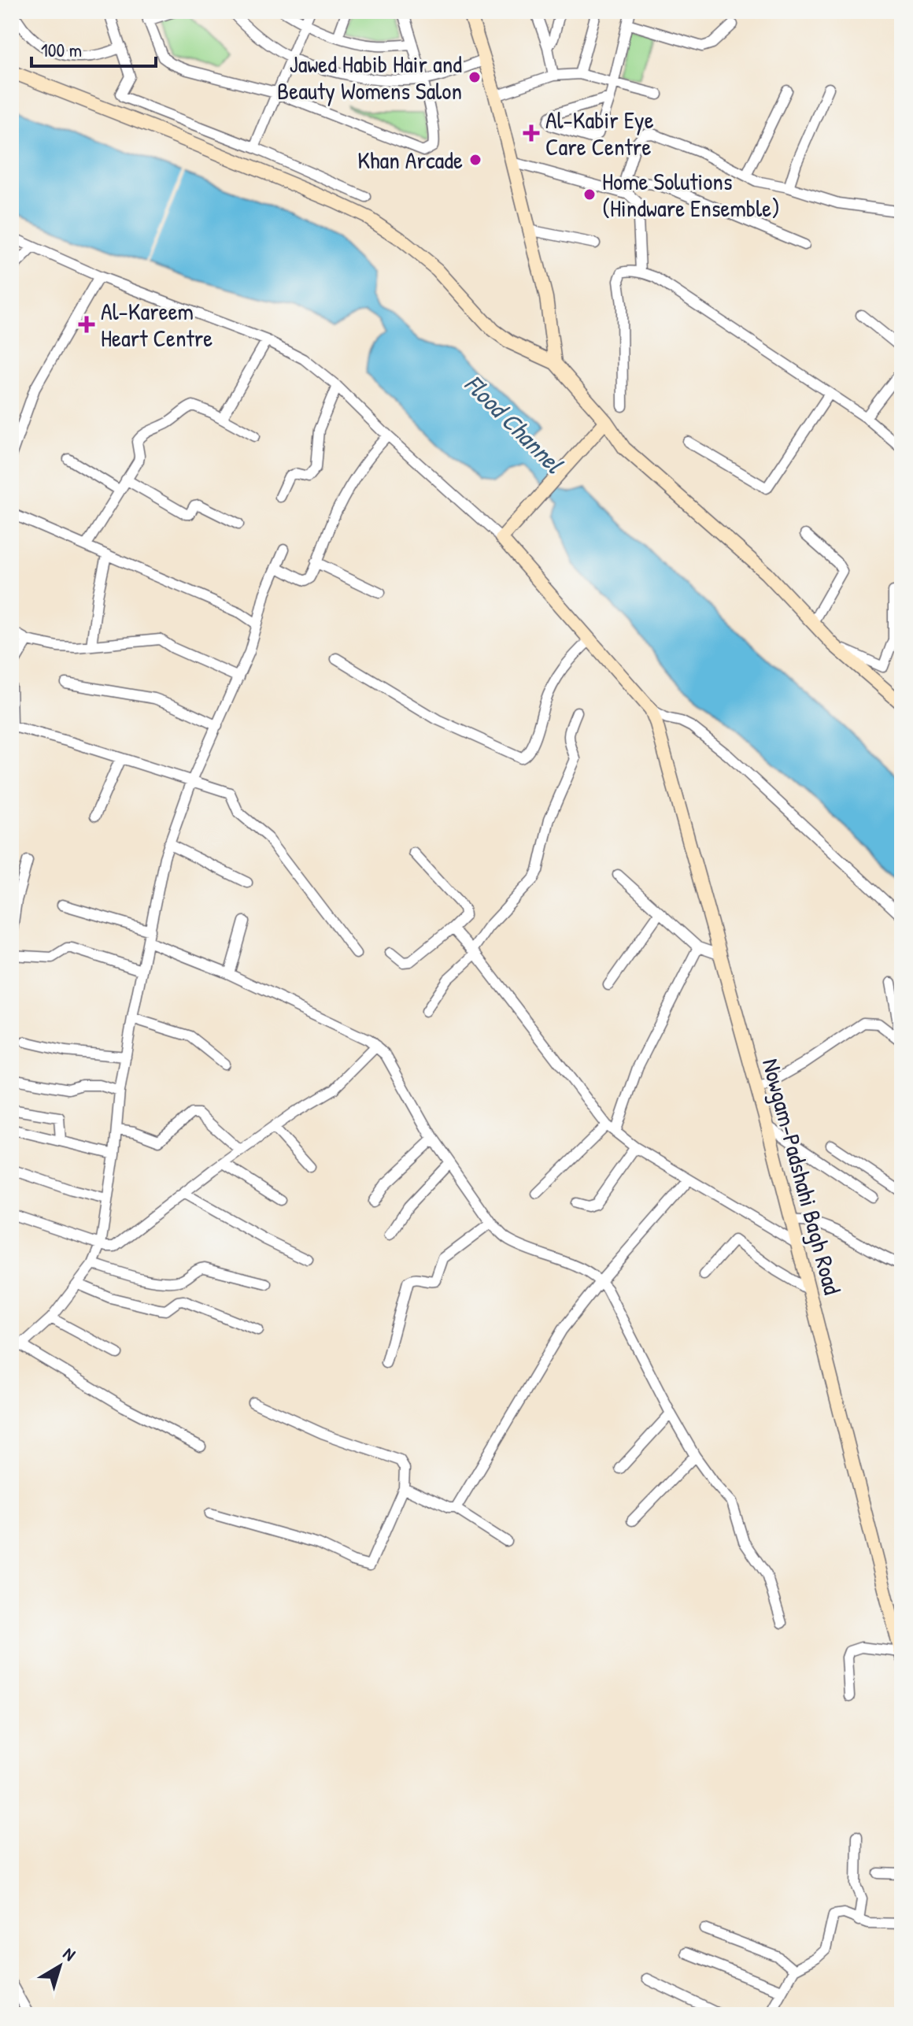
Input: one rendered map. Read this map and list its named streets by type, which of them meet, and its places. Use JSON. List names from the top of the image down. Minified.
{"streets":{"main road":["Nowgam-Padshahi Bagh Road"]},"water":["Flood Channel"],"places":{"other":["Jawed Habib Hair and Beauty Womens Salon","Khan Arcade","Home Solutions (Hindware Ensemble)"],"health":["Al-Kabir Eye Care Centre","Al-Kareem Heart Centre"]},"scale_bar":"100 m","north":"top right"}
